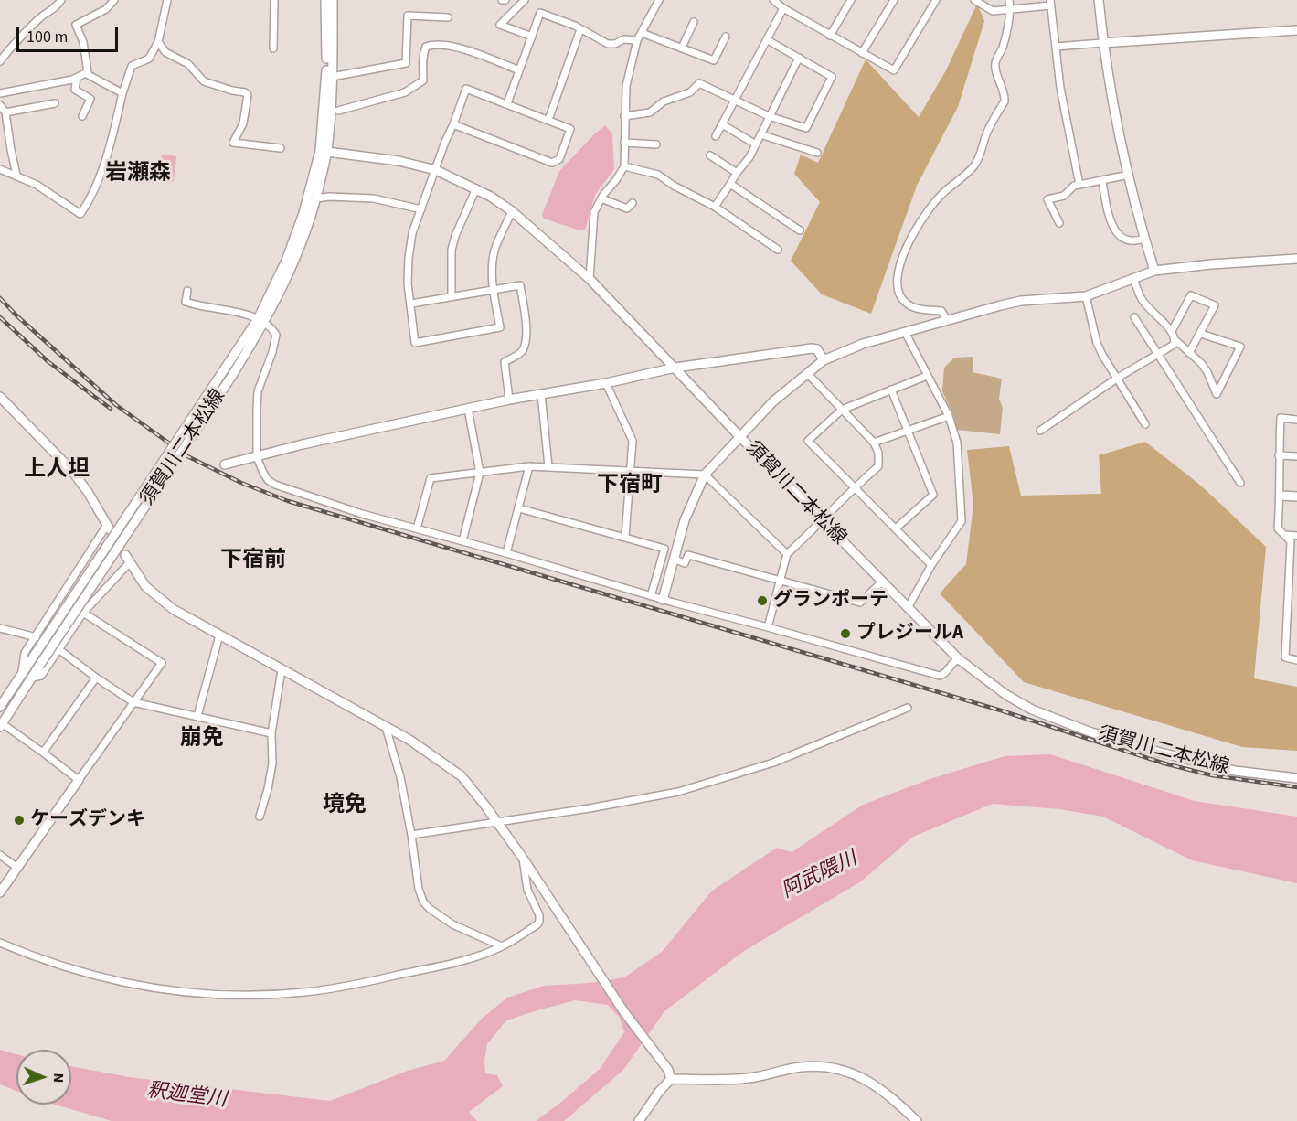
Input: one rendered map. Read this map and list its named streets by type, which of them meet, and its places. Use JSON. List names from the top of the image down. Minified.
{"streets":{"street":["須賀川二本松線"]},"districts":["岩瀬森","上人坦","下宿町","下宿前","崩免","境免"],"water":["阿武隈川","釈迦堂川"],"places":["グランポーテ","プレジールA","ケーズデンキ"],"scale_bar":"100 m","north":"right"}
